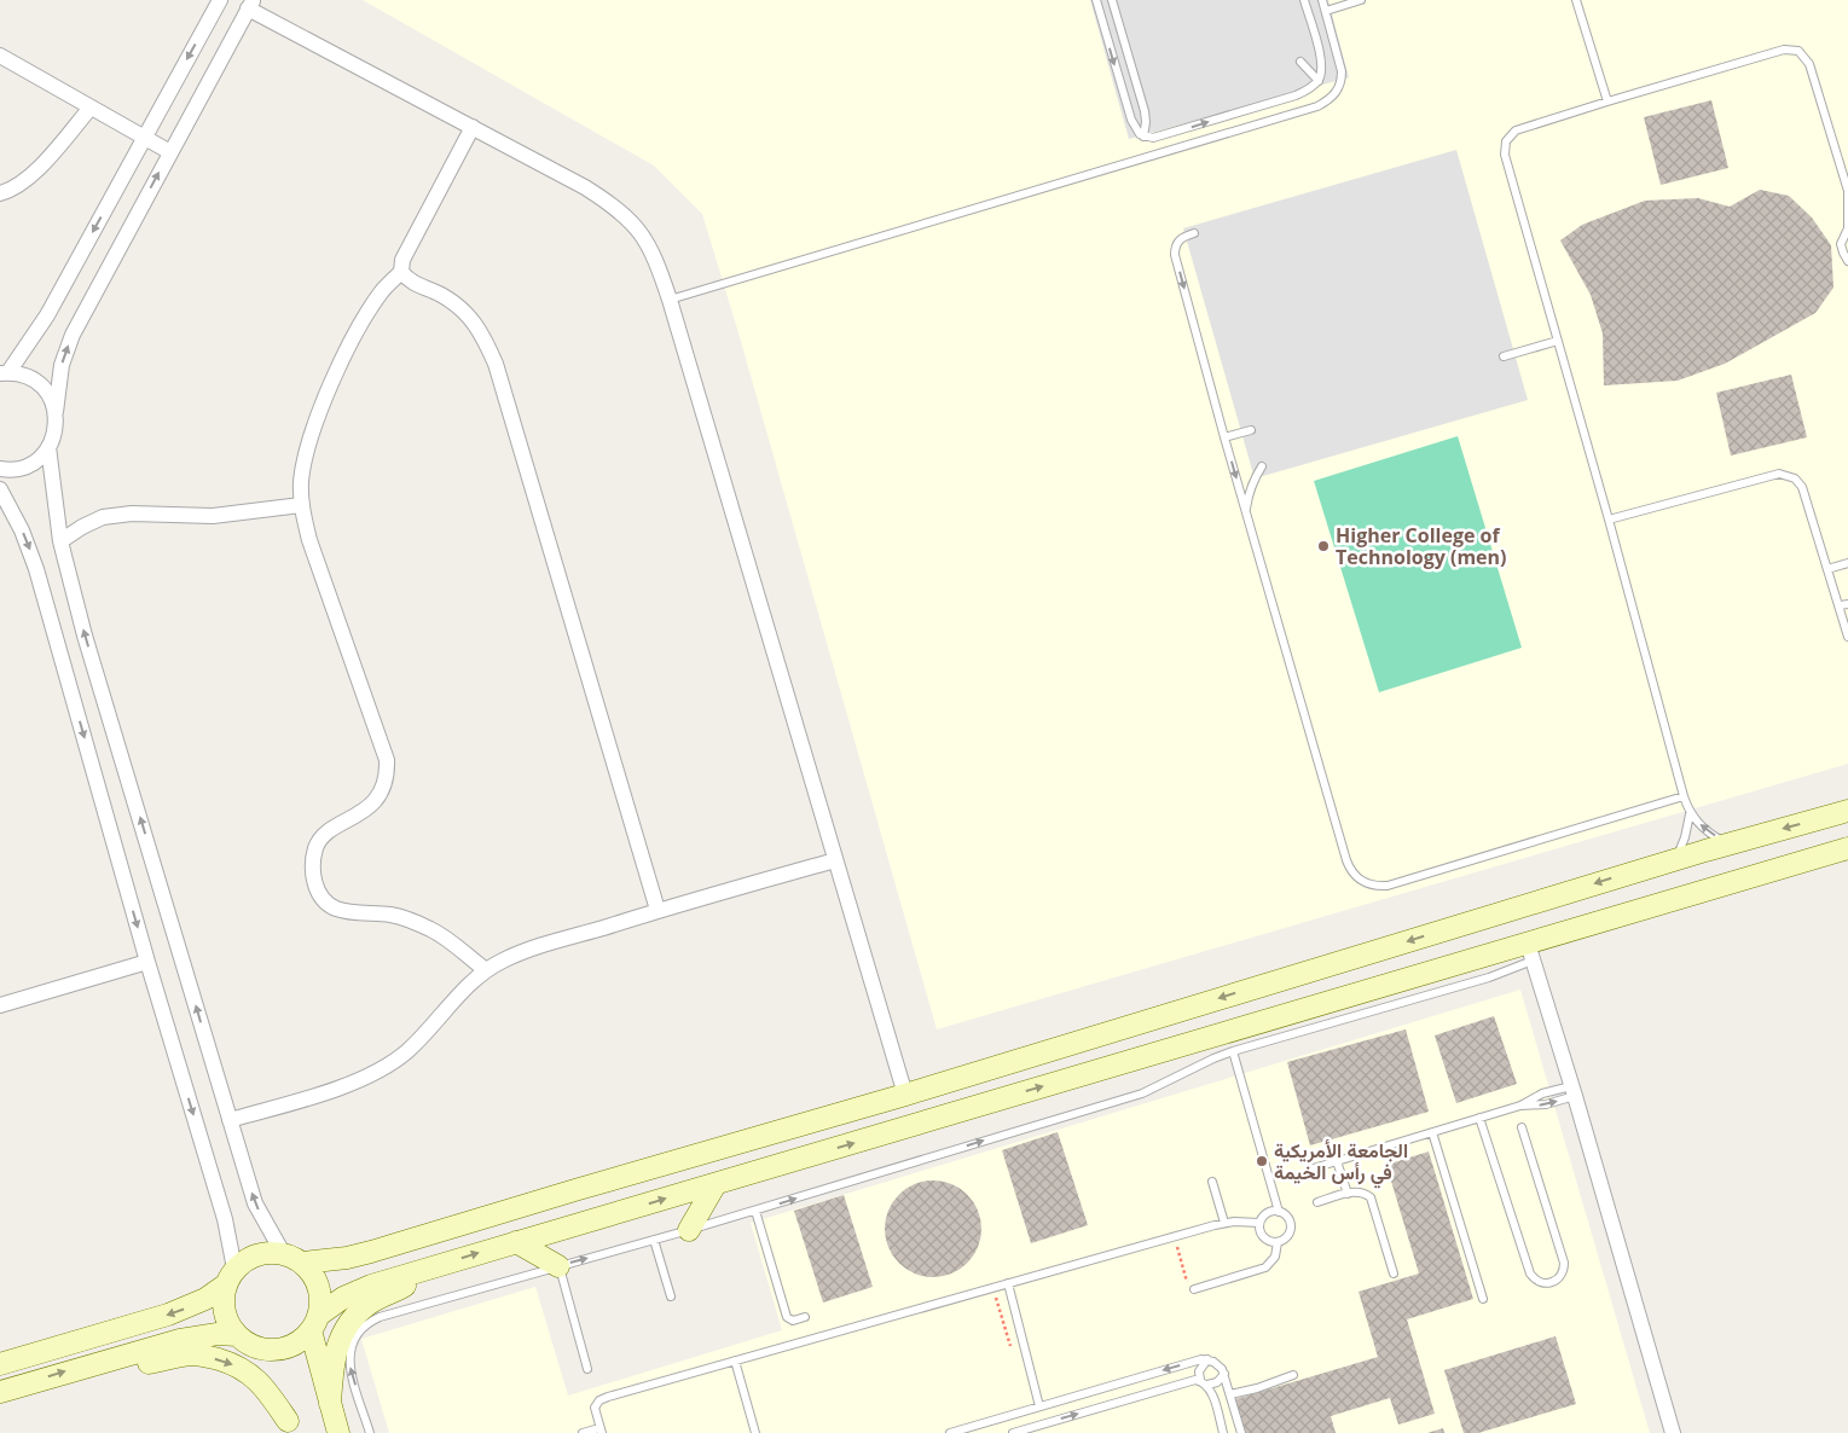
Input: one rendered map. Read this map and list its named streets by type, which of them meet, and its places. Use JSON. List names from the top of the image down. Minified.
{"places":["Higher College of Technology (men)","الجامعة الأمريكية في رأس الخيمة"]}
